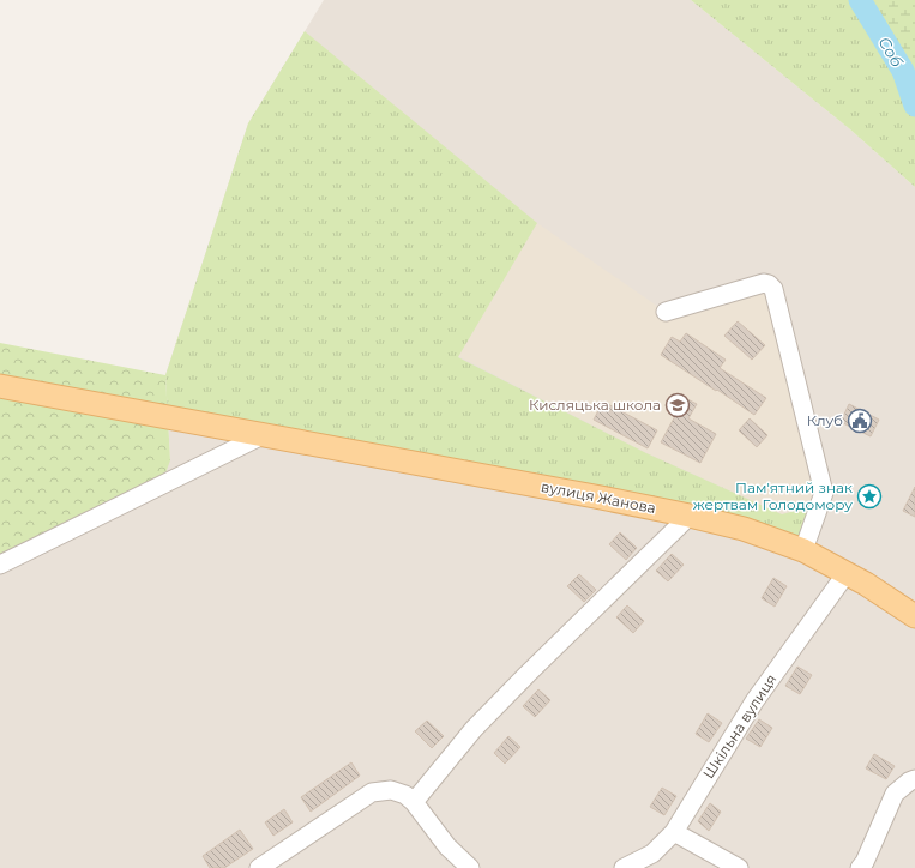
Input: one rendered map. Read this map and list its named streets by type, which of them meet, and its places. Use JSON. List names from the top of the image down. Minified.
{"streets":{"main road":["вулиця Жанова"],"street":["Шкільна вулиця"]},"crossings":[["вулиця Жанова","Шкільна вулиця"]],"water":["Соб"],"places":{"school or university":["Кисляцька школа"],"public building":["Клуб"],"place":["Пам'ятний знак жертвам Голодомору"]}}
